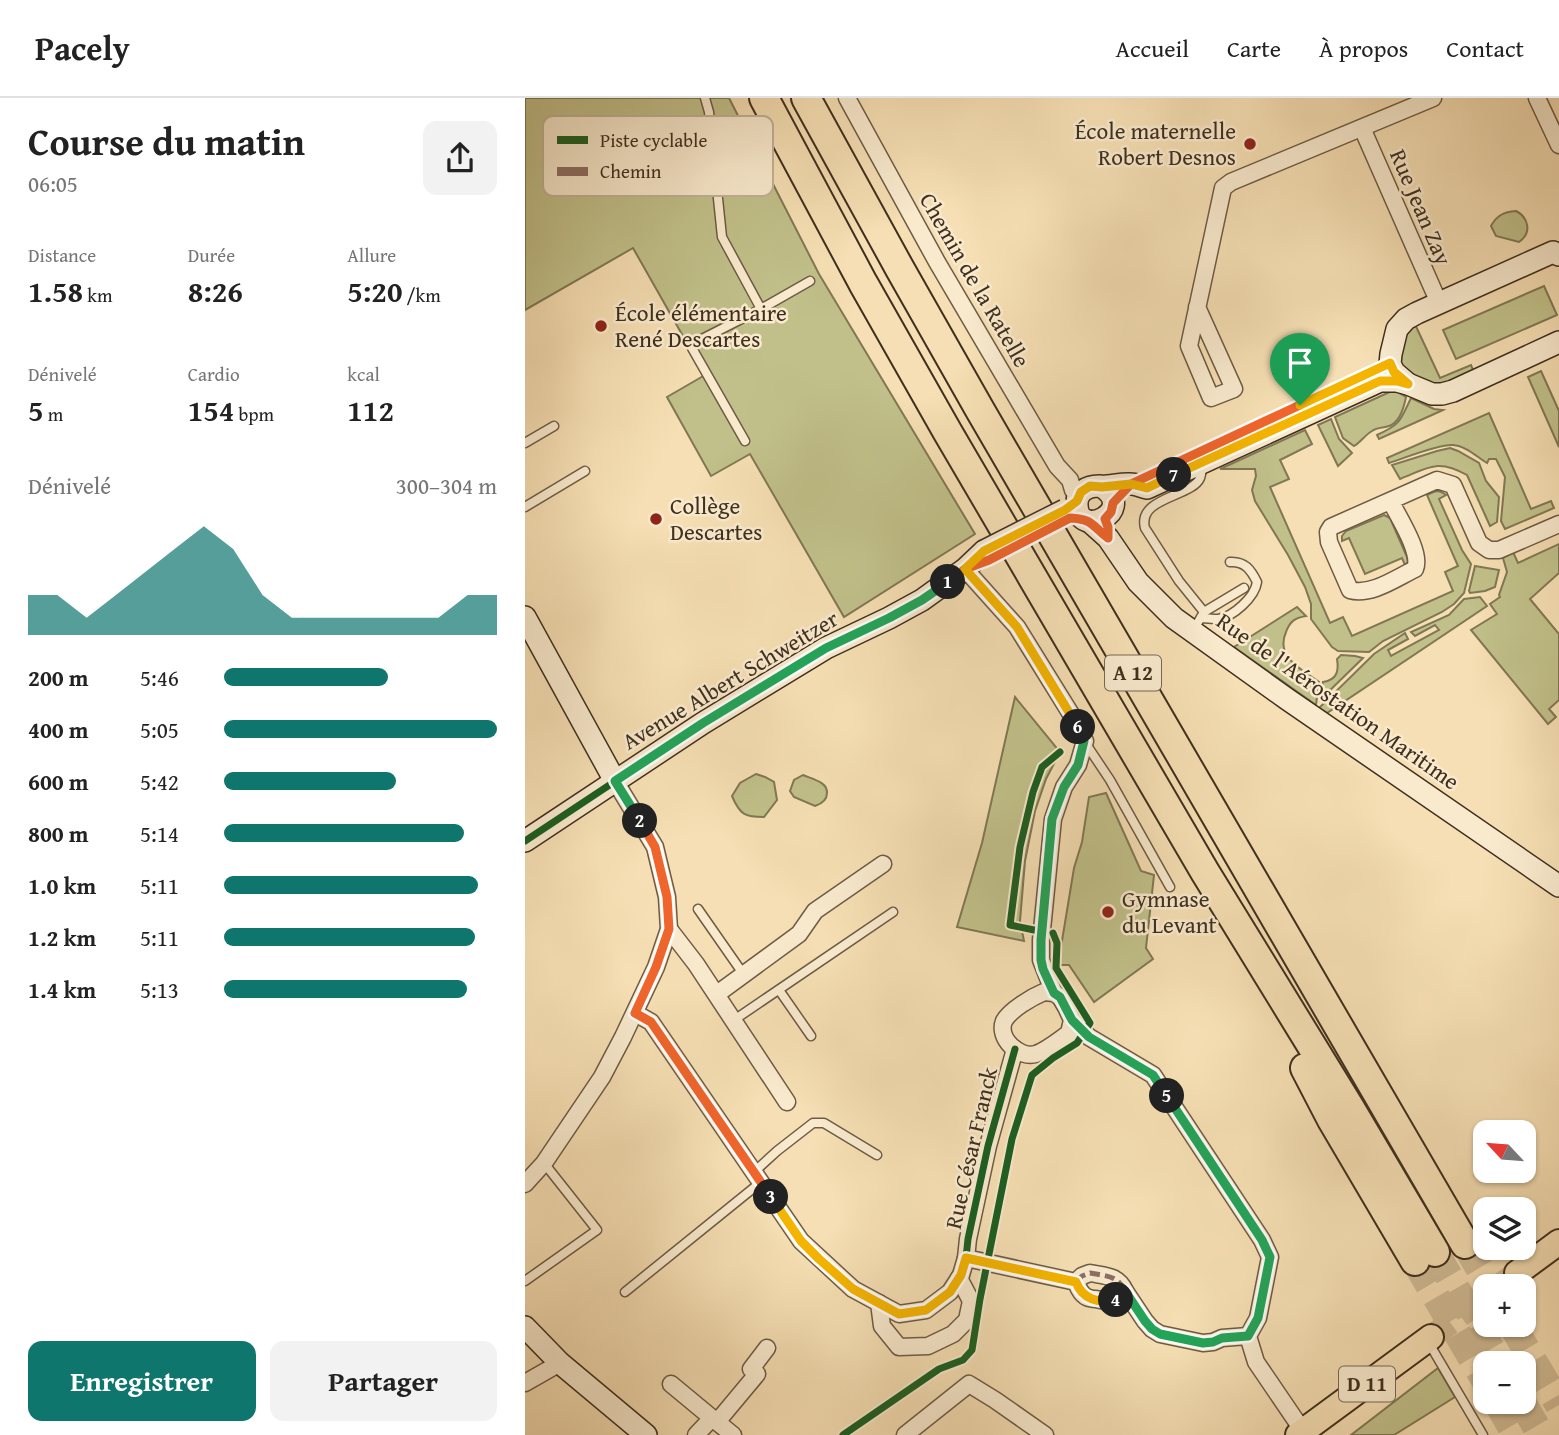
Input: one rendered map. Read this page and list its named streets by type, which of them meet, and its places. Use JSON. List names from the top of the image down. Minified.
{"streets":{"highway":["A 12"],"main road":["D 11"],"street":["Rue Jean Zay","Chemin de la Ratelle","Avenue Albert Schweitzer","Rue de l'Aérostation Maritime","Rue César Franck"]},"crossings":[["Chemin de la Ratelle","Avenue Albert Schweitzer"],["Chemin de la Ratelle","Rue de l'Aérostation Maritime"],["Avenue Albert Schweitzer","Rue de l'Aérostation Maritime"]],"places":["École maternelle Robert Desnos","École élémentaire René Descartes","Collège Descartes","Gymnase du Levant"],"legend":["Piste cyclable","Chemin"],"north":"top left","page":{"header":"Pacely","nav":["Accueil","Carte","À propos","Contact"],"heading":["Course du matin","06:05"],"stats":[["Distance","1.58 km"],["Durée","8:26"],["Allure","5:20 /km"],["Dénivelé","5 m"],["Cardio","154 bpm"],["kcal","112"]],"chart":["Dénivelé","300–304 m"],"pins":["7","1","6","2","5","3","4"],"list":[{"name":"200 m","note":"5:46"},{"name":"400 m","note":"5:05"},{"name":"600 m","note":"5:42"},{"name":"800 m","note":"5:14"},{"name":"1.0 km","note":"5:11"},{"name":"1.2 km","note":"5:11"},{"name":"1.4 km","note":"5:13"}],"map_buttons":["+","−"],"buttons":["Enregistrer","Partager"]}}
